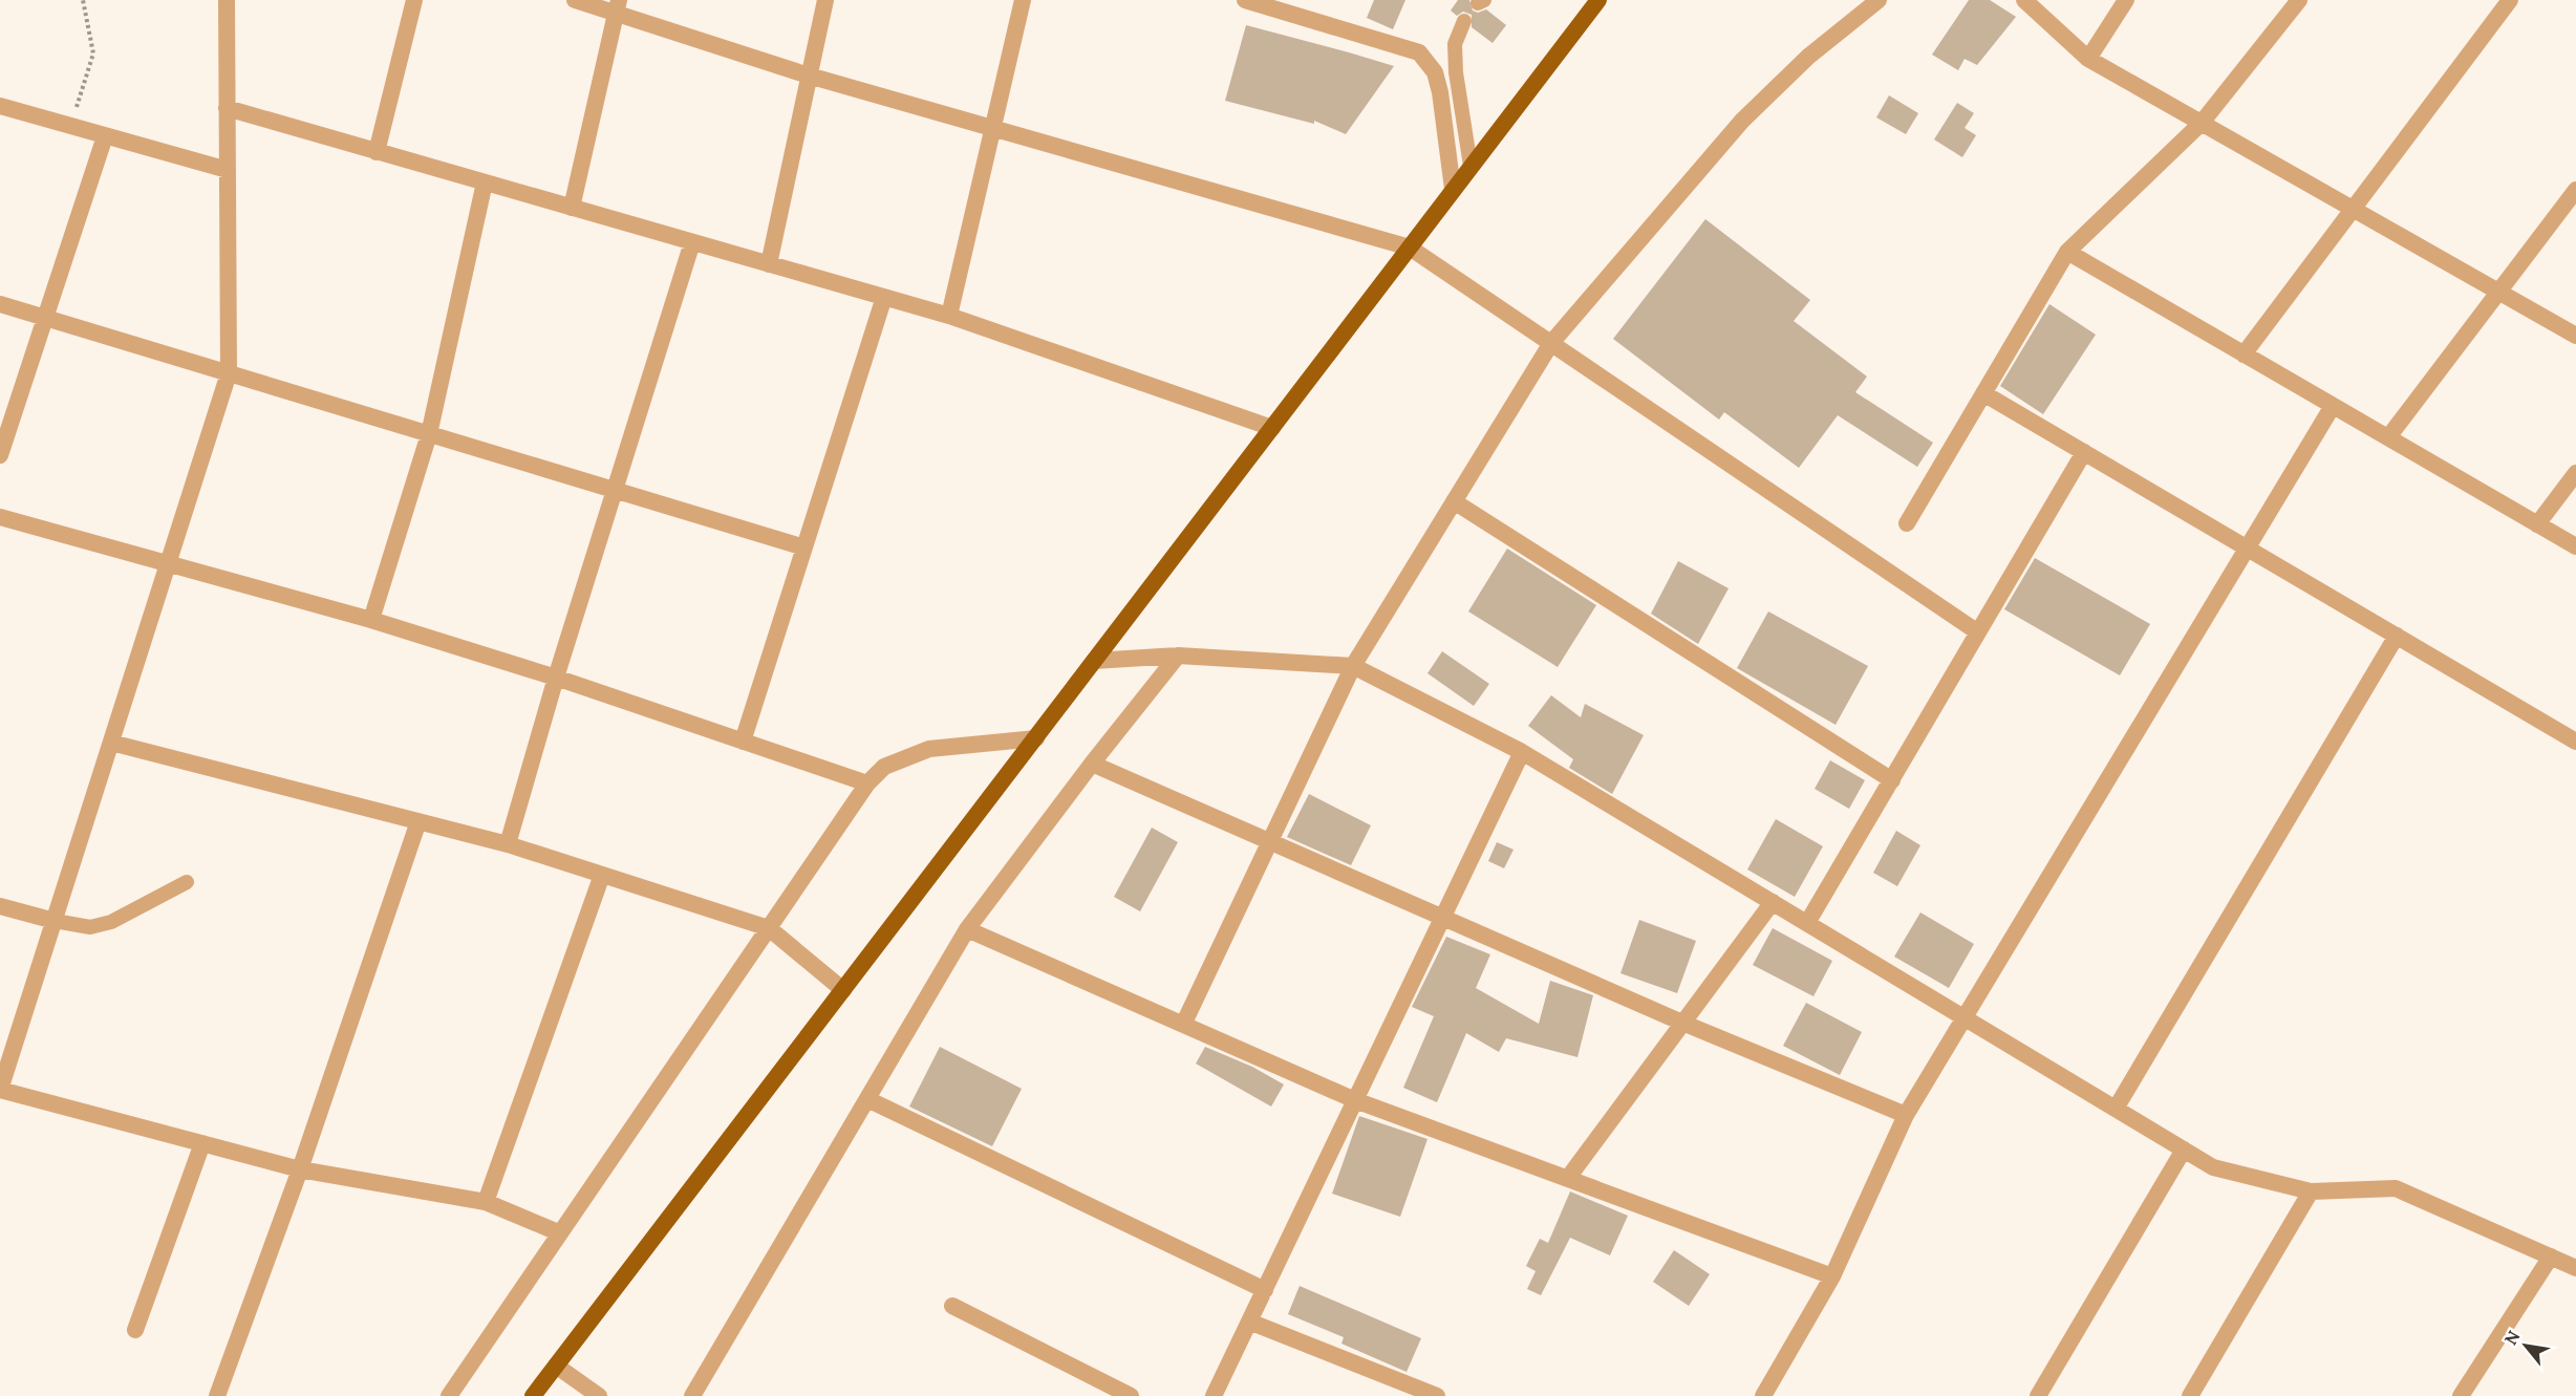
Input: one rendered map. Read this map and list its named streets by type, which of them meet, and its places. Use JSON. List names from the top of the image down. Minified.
{"north":"top left"}
